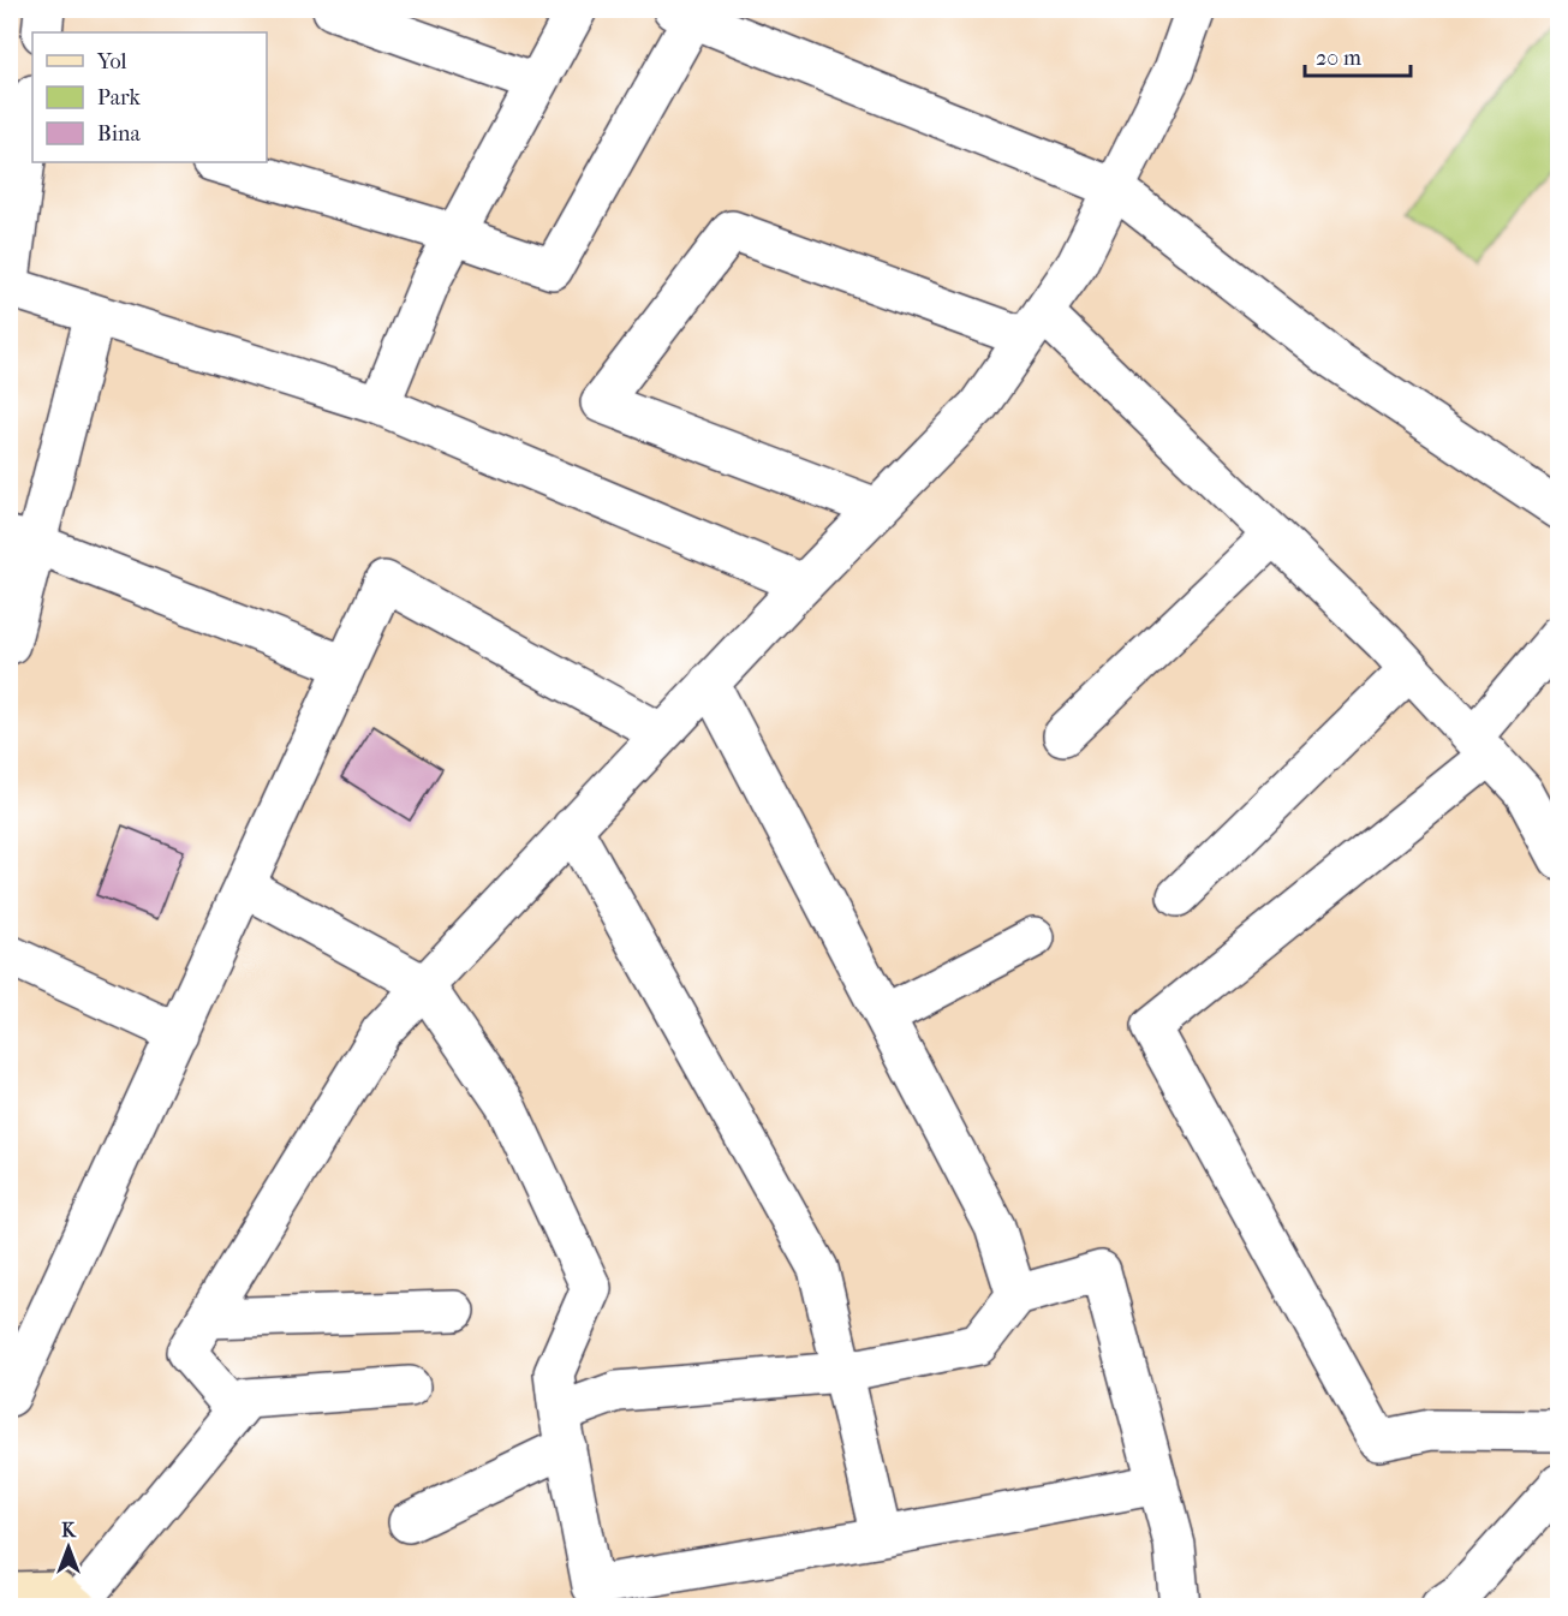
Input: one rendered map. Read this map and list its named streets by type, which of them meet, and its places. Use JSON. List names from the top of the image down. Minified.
{"legend":["Yol","Park","Bina"],"scale_bar":"20 m","north":"top"}
